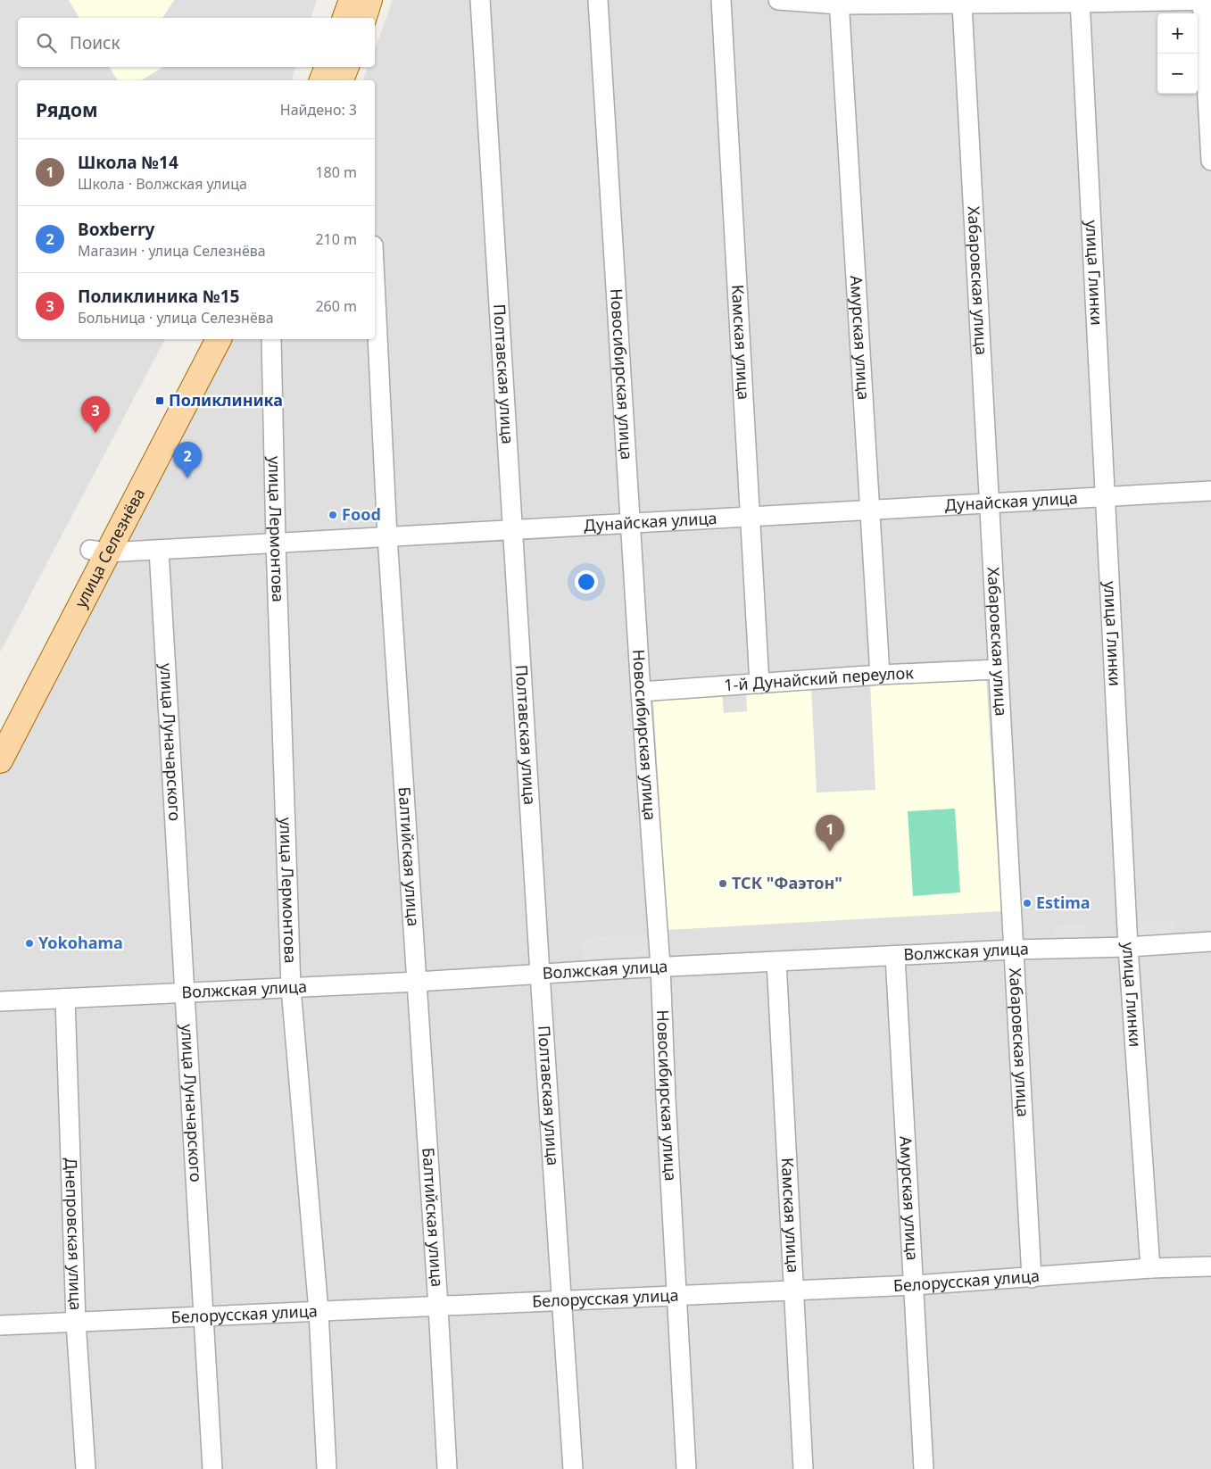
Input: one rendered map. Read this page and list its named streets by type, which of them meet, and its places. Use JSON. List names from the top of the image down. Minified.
{"streets":{"main road":["улица Селезнёва"],"street":["улица Глинки","Хабаровская улица","Амурская улица","Камская улица","Полтавская улица","Новосибирская улица","Дунайская улица","улица Лермонтова","1-й Дунайский переулок","улица Луначарского","Балтийская улица","Волжская улица","Днепровская улица","Белорусская улица"]},"crossings":[["улица Глинки","Дунайская улица"],["улица Глинки","Волжская улица"],["улица Глинки","Белорусская улица"],["Хабаровская улица","Дунайская улица"],["Хабаровская улица","1-й Дунайский переулок"],["Хабаровская улица","Волжская улица"],["Хабаровская улица","Белорусская улица"],["Амурская улица","Дунайская улица"],["Амурская улица","1-й Дунайский переулок"],["Амурская улица","Волжская улица"],["Амурская улица","Белорусская улица"],["Камская улица","Дунайская улица"],["Камская улица","1-й Дунайский переулок"],["Камская улица","Волжская улица"],["Камская улица","Белорусская улица"],["Полтавская улица","Дунайская улица"],["Полтавская улица","Волжская улица"],["Полтавская улица","Белорусская улица"],["Новосибирская улица","Дунайская улица"],["Новосибирская улица","1-й Дунайский переулок"],["Новосибирская улица","Волжская улица"],["Новосибирская улица","Белорусская улица"],["Дунайская улица","улица Лермонтова"],["Дунайская улица","улица Селезнёва"],["Дунайская улица","улица Луначарского"],["Дунайская улица","Балтийская улица"],["улица Лермонтова","Волжская улица"],["улица Лермонтова","Белорусская улица"],["улица Луначарского","Волжская улица"],["улица Луначарского","Белорусская улица"],["Балтийская улица","Волжская улица"],["Балтийская улица","Белорусская улица"],["Волжская улица","Днепровская улица"],["Днепровская улица","Белорусская улица"]],"places":{"transit":["Поликлиника"],"other":["Food","ТСК \"Фаэтон\"","Estima","Yokohama"]},"page":{"map_buttons":["+","−"],"search":"Поиск","heading":["Рядом","Найдено: 3"],"list":[{"mark":"1","name":"Школа №14","note":"Школа · Волжская улица","value":"180 m"},{"mark":"2","name":"Boxberry","note":"Магазин · улица Селезнёва","value":"210 m"},{"mark":"3","name":"Поликлиника №15","note":"Больница · улица Селезнёва","value":"260 m"}],"pins":["3","2","1"]}}
